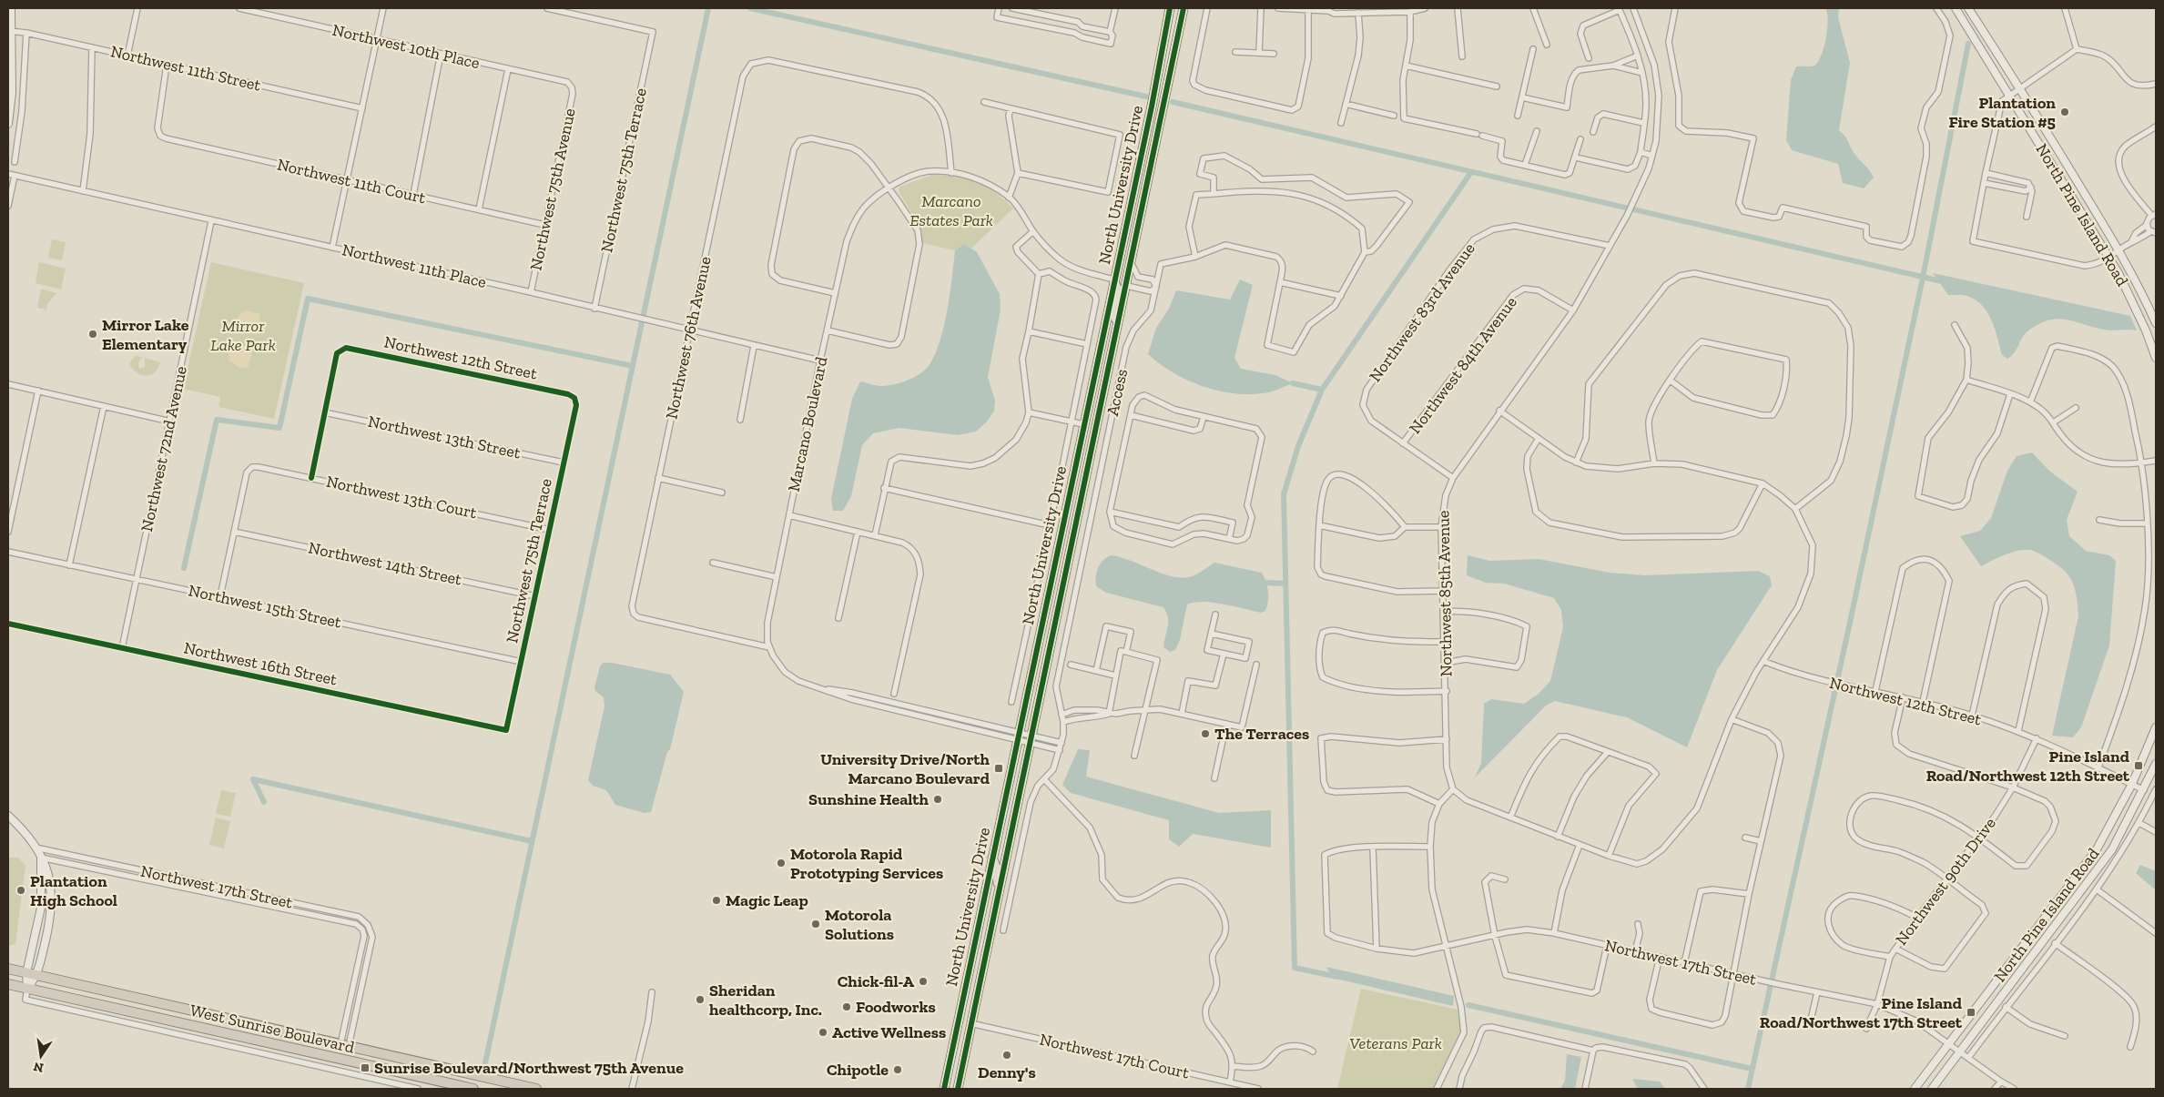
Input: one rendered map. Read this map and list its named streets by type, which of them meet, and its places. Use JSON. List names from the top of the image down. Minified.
{"streets":{"highway":["West Sunrise Boulevard"],"main road":["North University Drive","North Pine Island Road"],"street":["Northwest 10th Place","Northwest 11th Street","Northwest 75th Terrace","Northwest 11th Court","Northwest 75th Avenue","Northwest 11th Place","Northwest 83rd Avenue","Northwest 76th Avenue","Northwest 12th Street","Northwest 84th Avenue","Access","Marcano Boulevard","Northwest 13th Street","Northwest 72nd Avenue","Northwest 13th Court","Northwest 14th Street","Northwest 85th Avenue","Northwest 15th Street","Northwest 16th Street","Northwest 90th Drive","Northwest 17th Street","Northwest 17th Court"]},"crossings":[["Northwest 10th Place","Northwest 75th Avenue"],["Northwest 11th Street","Northwest 11th Court"],["Northwest 75th Terrace","Northwest 11th Place"],["Northwest 75th Terrace","Northwest 12th Street"],["Northwest 75th Terrace","Northwest 13th Street"],["Northwest 75th Terrace","Northwest 13th Court"],["Northwest 75th Terrace","Northwest 14th Street"],["Northwest 75th Terrace","Northwest 15th Street"],["Northwest 75th Terrace","Northwest 16th Street"],["Northwest 11th Court","Northwest 75th Avenue"],["North University Drive","Marcano Boulevard"],["North University Drive","Northwest 17th Court"],["Northwest 75th Avenue","Northwest 11th Place"],["North Pine Island Road","Northwest 12th Street"],["North Pine Island Road","Northwest 17th Street"],["Northwest 11th Place","Northwest 76th Avenue"],["Northwest 11th Place","Marcano Boulevard"],["Northwest 11th Place","Northwest 72nd Avenue"],["Northwest 83rd Avenue","Northwest 84th Avenue"],["Northwest 83rd Avenue","Northwest 85th Avenue"],["Northwest 76th Avenue","Marcano Boulevard"],["Northwest 12th Street","Northwest 13th Street"],["Northwest 12th Street","Northwest 90th Drive"],["Northwest 84th Avenue","Northwest 85th Avenue"],["Northwest 72nd Avenue","Northwest 15th Street"],["Northwest 72nd Avenue","Northwest 16th Street"],["Northwest 13th Court","Northwest 14th Street"],["Northwest 90th Drive","Northwest 17th Street"],["Northwest 17th Street","West Sunrise Boulevard"]],"parks":["Marcano Estates Park","Mirror Lake Park","Veterans Park"],"places":{"other":["Plantation Fire Station #5","Mirror Lake Elementary","The Terraces","Sunshine Health","Motorola Rapid Prototyping Services","Plantation High School","Magic Leap","Motorola Solutions","Chick-fil-A","Sheridan healthcorp, Inc.","Foodworks","Active Wellness","Denny's","Chipotle"],"transit":["Pine Island Road/Northwest 12th Street","University Drive/North Marcano Boulevard","Pine Island Road/Northwest 17th Street","Sunrise Boulevard/Northwest 75th Avenue"]},"north":"bottom"}
